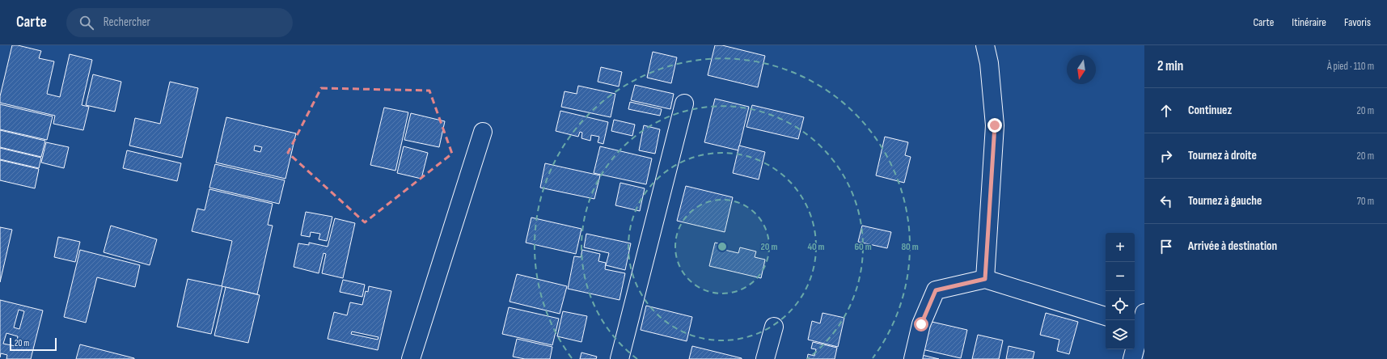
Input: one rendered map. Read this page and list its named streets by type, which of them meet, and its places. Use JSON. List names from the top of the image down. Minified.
{"scale_bar":"20 m","north":"bottom","page":{"header":"Carte","search":"Rechercher","nav":["Carte","Itinéraire","Favoris"],"heading":["2 min","À pied · 110 m"],"list":[["Continuez","20 m"],["Tournez à droite","20 m"],["Tournez à gauche","70 m"],"Arrivée à destination"],"map_buttons":["+","−"],"scale":"20 m"},"rings":["20 m","40 m","60 m","80 m"]}
